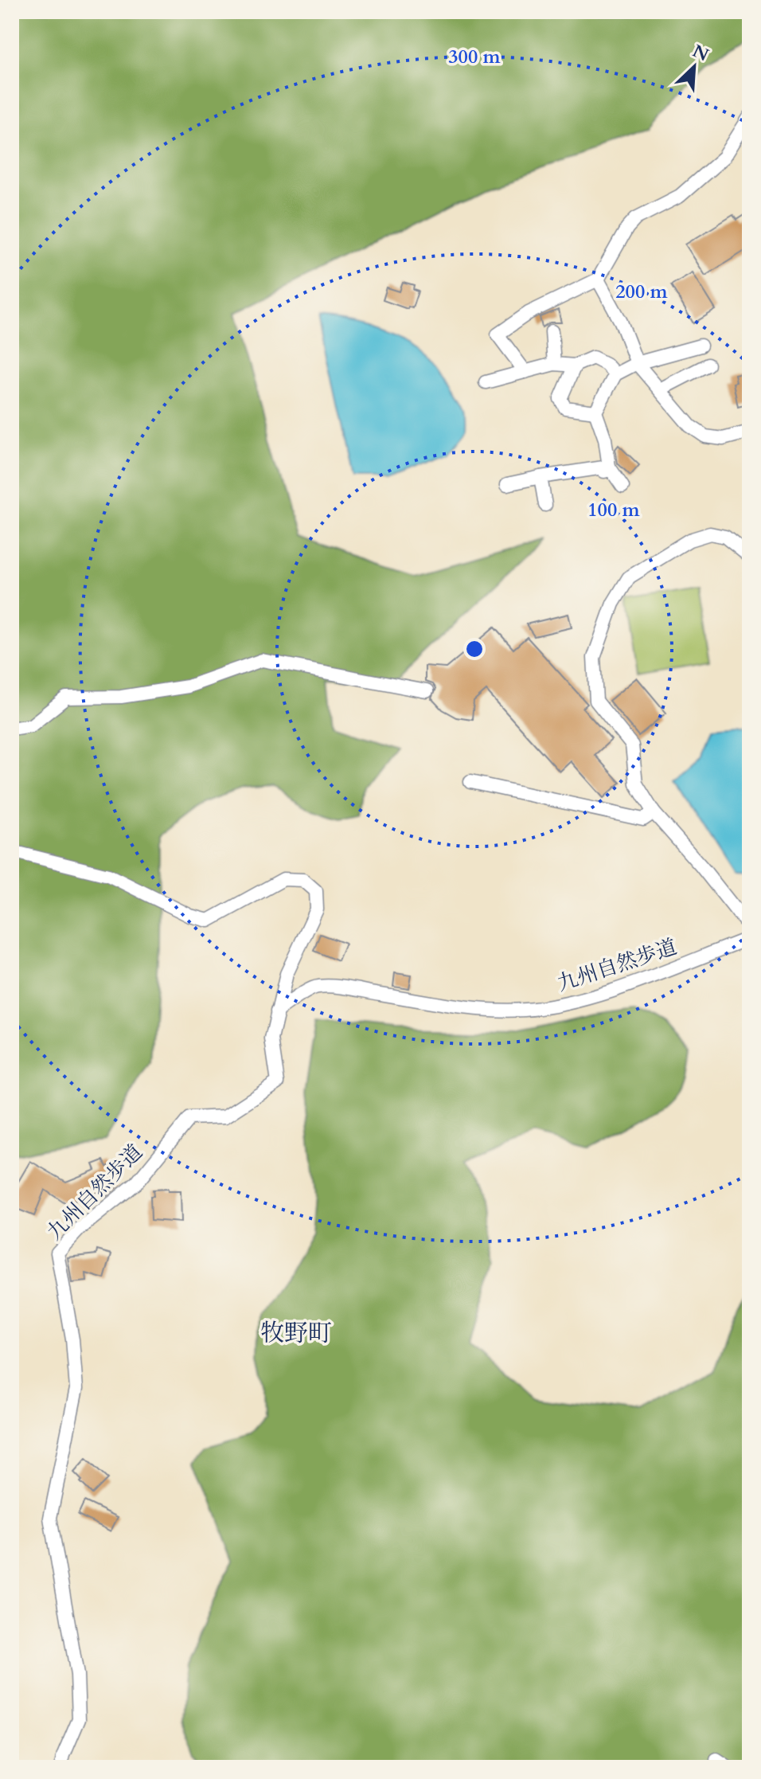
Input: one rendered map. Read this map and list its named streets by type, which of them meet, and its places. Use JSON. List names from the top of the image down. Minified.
{"streets":{"street":["九州自然歩道"]},"districts":["牧野町"],"north":"top right","rings":["300 m","200 m","100 m"]}
